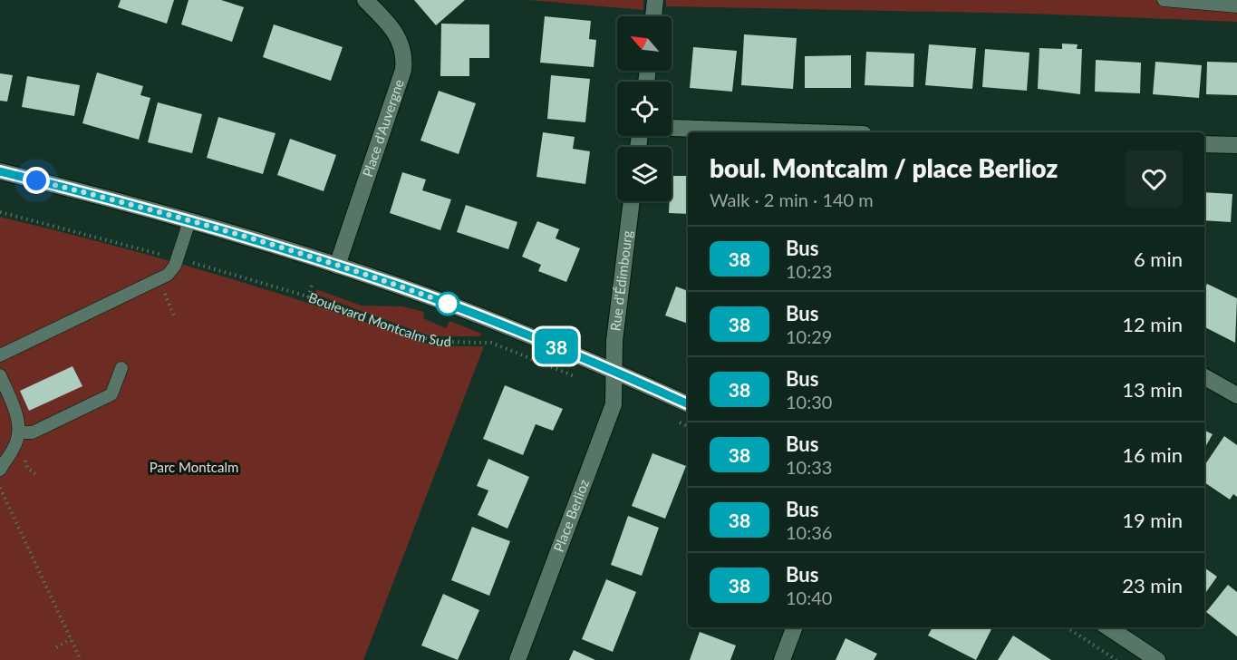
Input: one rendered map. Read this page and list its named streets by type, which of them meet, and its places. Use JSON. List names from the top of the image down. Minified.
{"streets":{"street":["Place d'Auvergne","Rue d'Édimbourg","Place Berlioz"],"path":["Boulevard Montcalm Sud"]},"crossings":[["Rue d'Édimbourg","Place Berlioz"]],"parks":["Parc Montcalm"],"lines":["bus line 38"],"north":"top left","page":{"on_map":"38","heading":["boul. Montcalm / place Berlioz","Walk · 2 min · 140 m"],"list":[{"mark":"38","name":"Bus","note":"10:23","value":"6 min"},{"mark":"38","name":"Bus","note":"10:29","value":"12 min"},{"mark":"38","name":"Bus","note":"10:30","value":"13 min"},{"mark":"38","name":"Bus","note":"10:33","value":"16 min"},{"mark":"38","name":"Bus","note":"10:36","value":"19 min"},{"mark":"38","name":"Bus","note":"10:40","value":"23 min"}]}}
